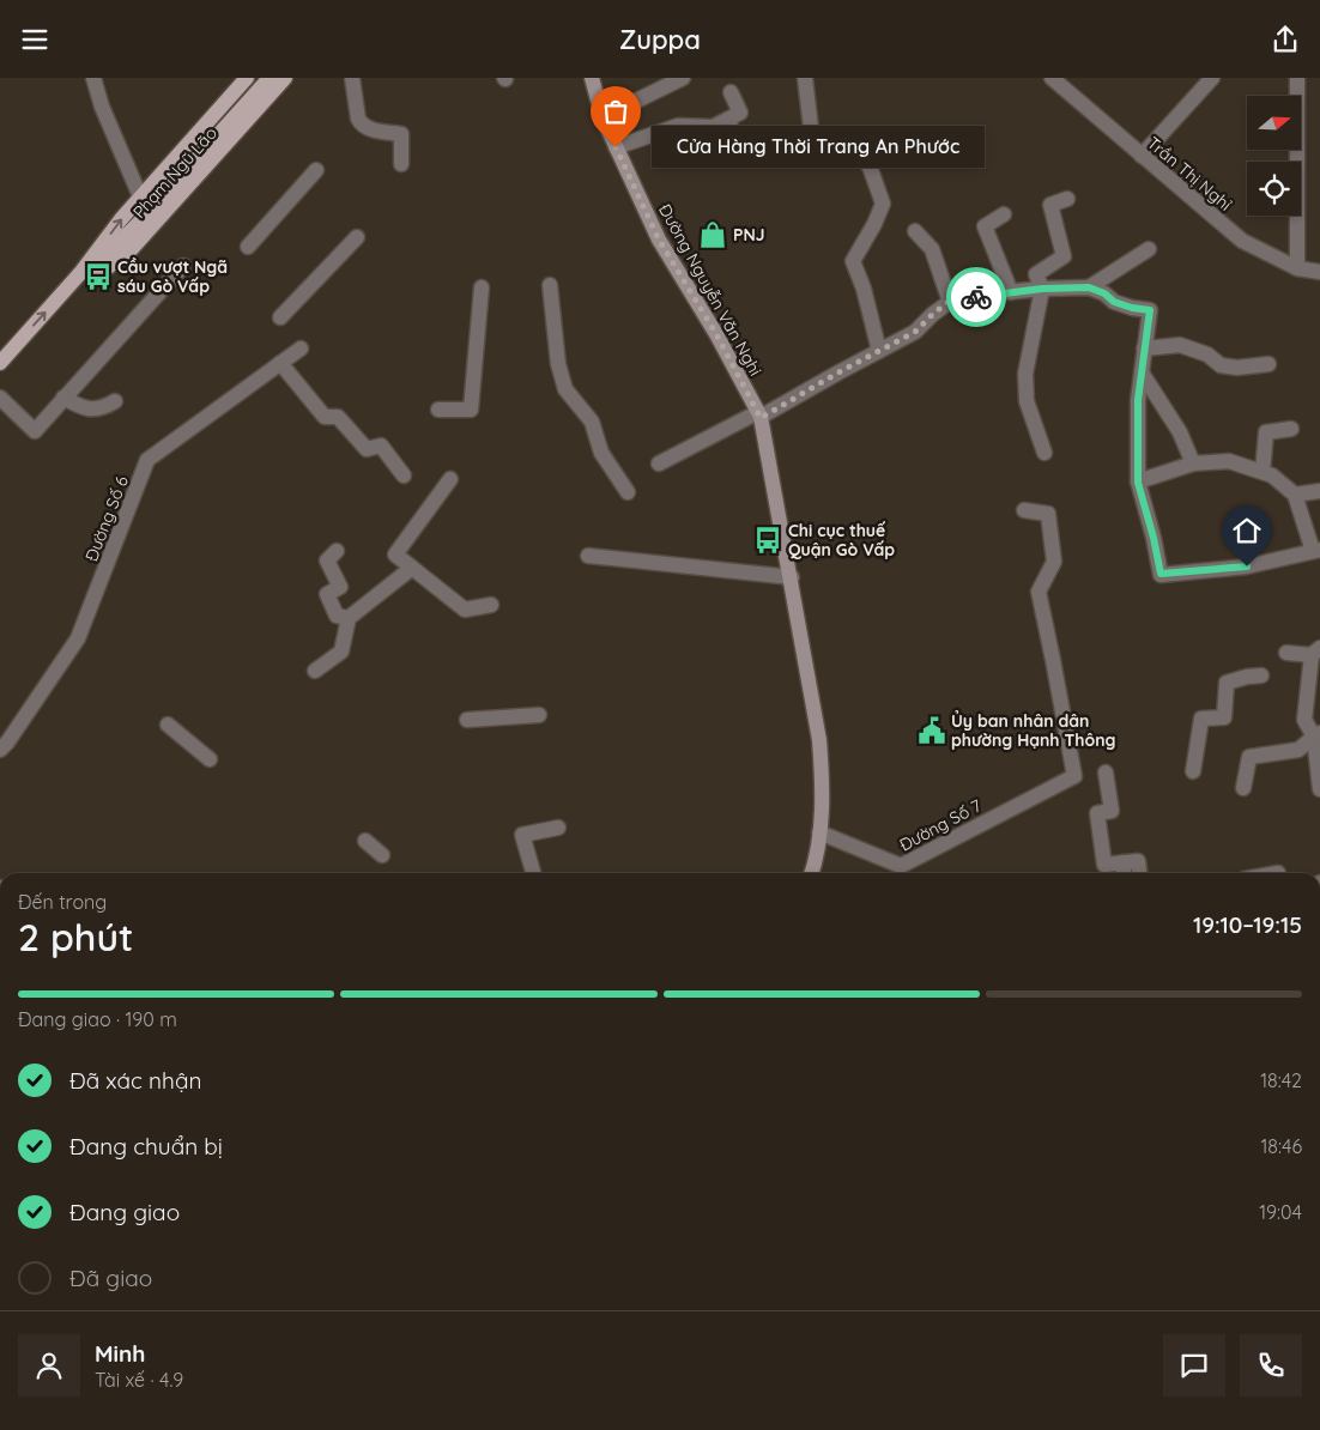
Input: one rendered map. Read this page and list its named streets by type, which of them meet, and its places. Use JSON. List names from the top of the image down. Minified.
{"streets":{"main road":["Phạm Ngũ Lão","Đường Nguyễn Văn Nghi"],"street":["Trần Thị Nghỉ","Đường Số 6","Đường Số 7"]},"crossings":[["Đường Nguyễn Văn Nghi","Đường Số 7"]],"places":{"other":["Cửa Hàng Thời Trang An Phước"],"shop":["PNJ"],"bus stop":["Cầu vượt Ngã sáu Gò Vấp","Chi cục thuế Quận Gò Vấp"],"public building":["Ủy ban nhân dân phường Hạnh Thông"]},"north":"right","page":{"header":"Zuppa","bubble":"Cửa Hàng Thời Trang An Phước","heading":["2 phút","Đến trong","19:10–19:15"],"panel":["Minh","Tài xế · 4.9"],"bar":"Đang giao · 190 m","list":[["Đã xác nhận","18:42"],["Đang chuẩn bị","18:46"],["Đang giao","19:04"],"Đã giao"]}}
